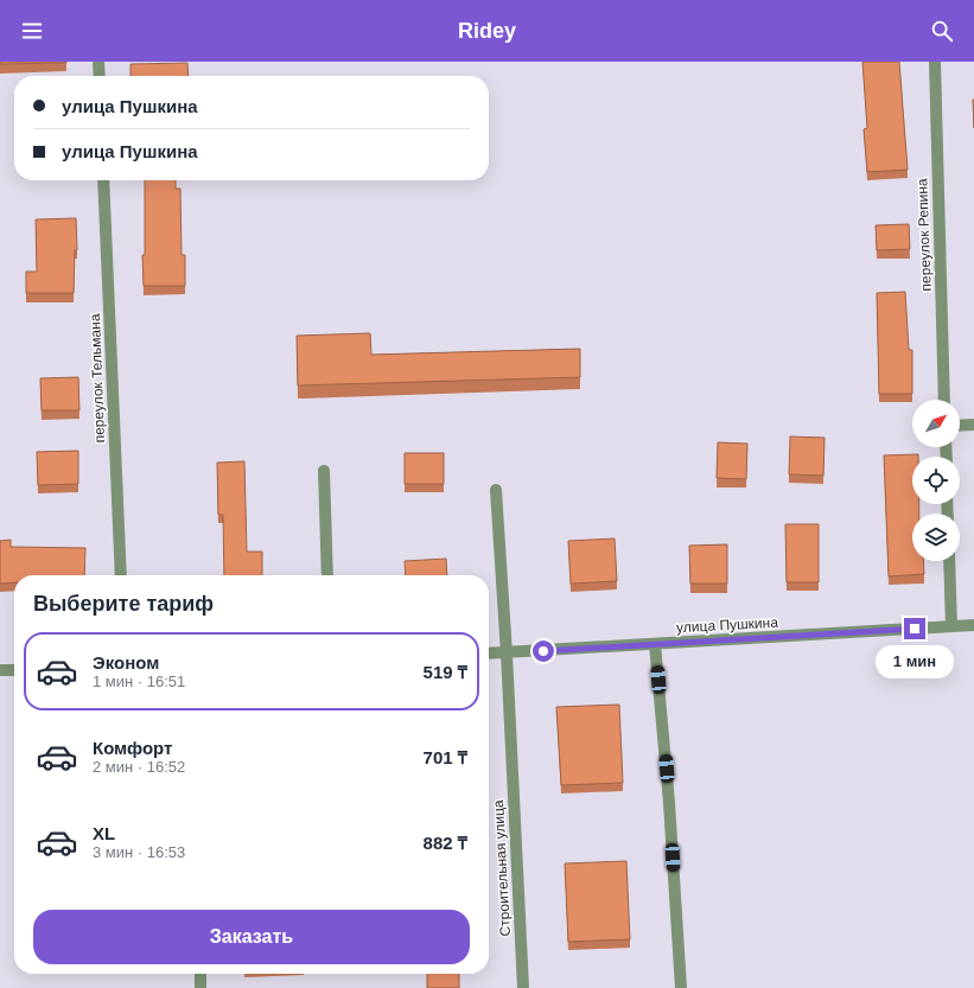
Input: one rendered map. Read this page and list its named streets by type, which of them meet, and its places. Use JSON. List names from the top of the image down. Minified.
{"streets":{"lane":["переулок Репина","переулок Тельмана","улица Пушкина","Строительная улица"]},"crossings":[["улица Пушкина","Строительная улица"]],"north":"top right","page":{"header":"Ridey","banner":["улица Пушкина","улица Пушкина"],"heading":"Выберите тариф","list":[{"name":"Эконом","note":"1 мин · 16:51","value":"519 ₸"},{"name":"Комфорт","note":"2 мин · 16:52","value":"701 ₸"},{"name":"XL","note":"3 мин · 16:53","value":"882 ₸"}],"bubble":"1 мин","buttons":"Заказать"}}
